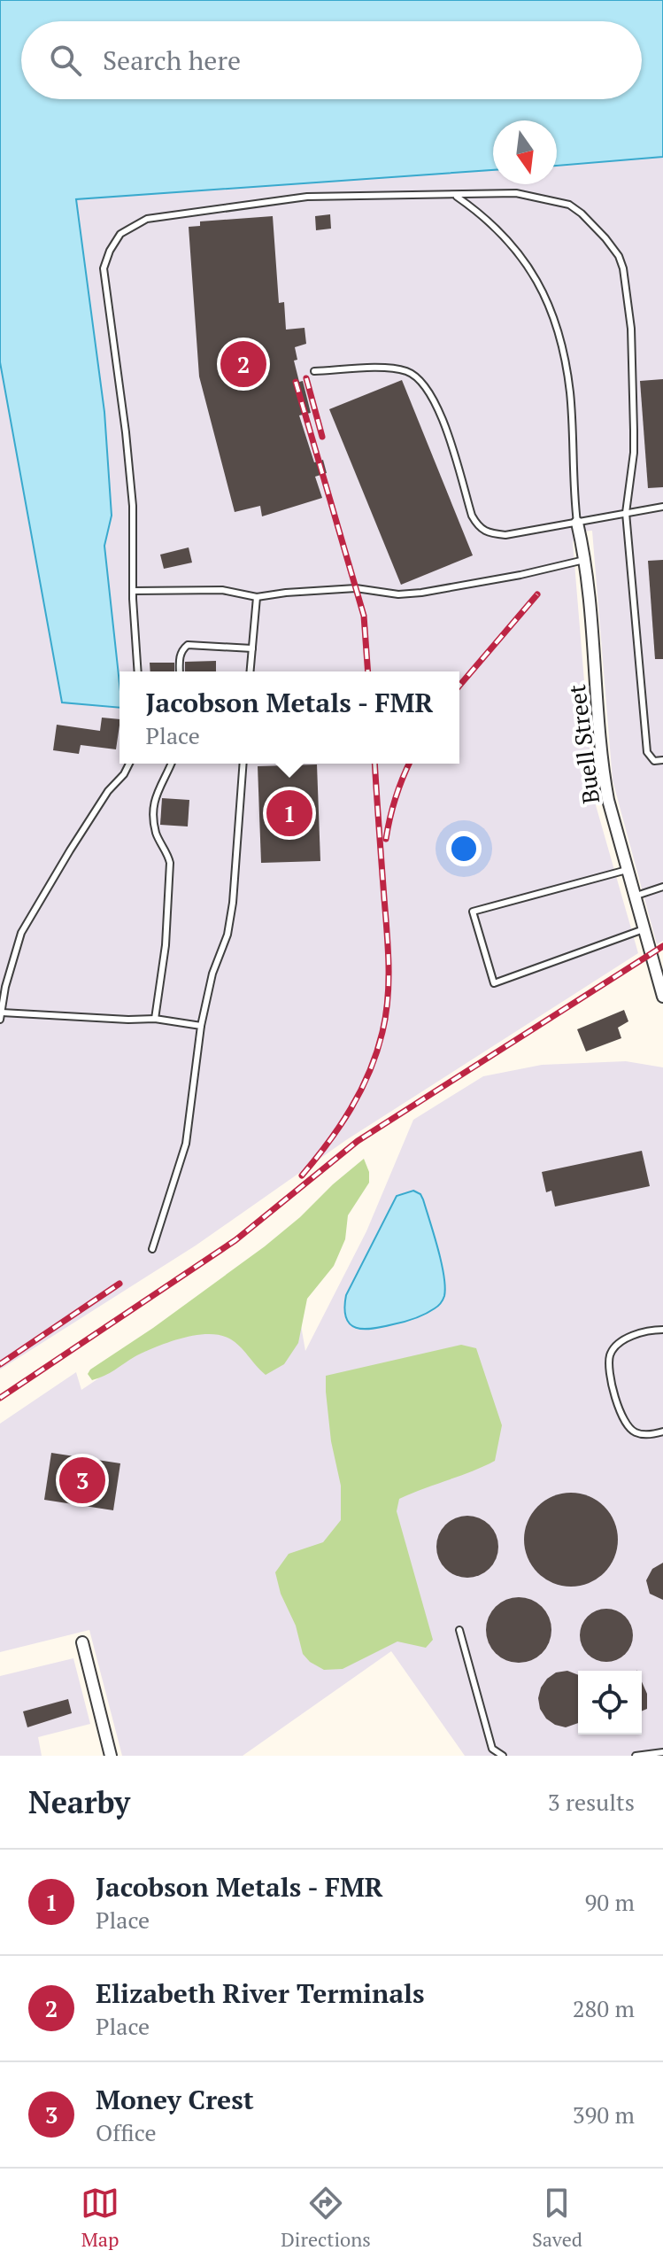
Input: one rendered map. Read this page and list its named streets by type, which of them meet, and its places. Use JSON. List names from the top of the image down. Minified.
{"streets":{"street":["Buell Street"]},"north":"bottom","page":{"search":"Search here","pins":["2","1","3"],"popup":["Jacobson Metals - FMR","Place"],"heading":["Nearby","3 results"],"list":[{"mark":"1","name":"Jacobson Metals - FMR","note":"Place","value":"90 m"},{"mark":"2","name":"Elizabeth River Terminals","note":"Place","value":"280 m"},{"mark":"3","name":"Money Crest","note":"Office","value":"390 m"}],"nav":["Map","Directions","Saved"]}}
